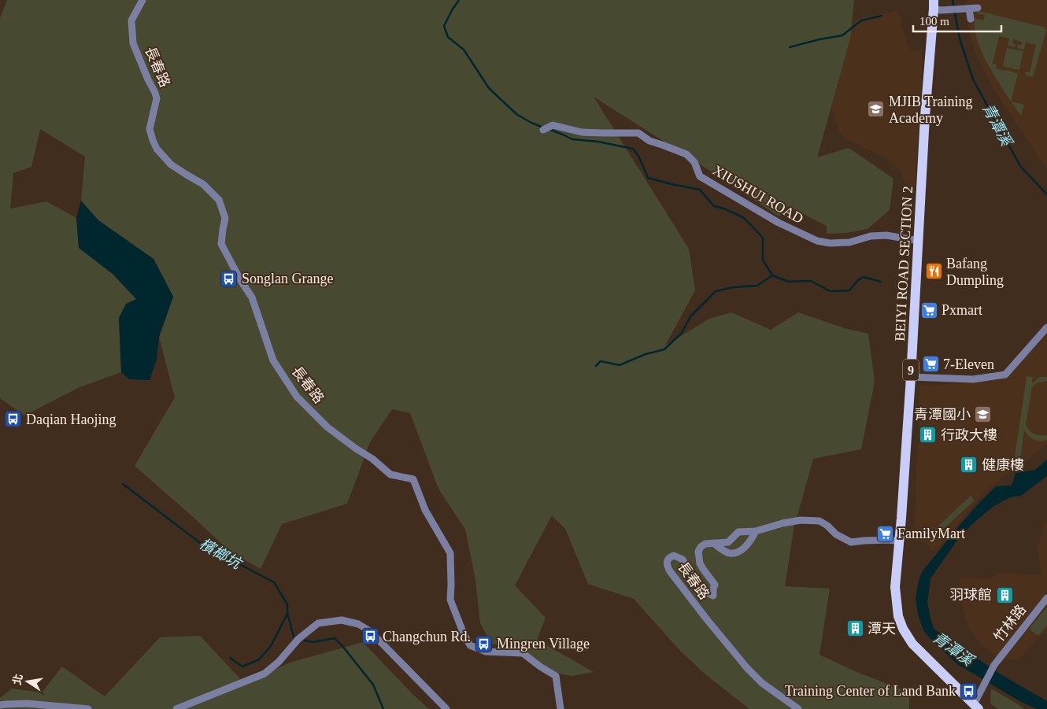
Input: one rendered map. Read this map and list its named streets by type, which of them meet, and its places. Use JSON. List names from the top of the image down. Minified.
{"streets":{"main road":["BEIYI ROAD SECTION 2","9"],"street":["長春路","XIUSHUI ROAD","竹林路"]},"crossings":[["長春路","BEIYI ROAD SECTION 2"],["XIUSHUI ROAD","BEIYI ROAD SECTION 2"],["BEIYI ROAD SECTION 2","竹林路"]],"water":["青潭溪","檳榔坑"],"places":{"school or university":["MJIB Training Academy","青潭國小"],"restaurant":["Bafang Dumpling"],"bus stop":["Songlan Grange","Daqian Haojing","Changchun Rd.","Mingren Village","Training Center of Land Bank"],"supermarket":["Pxmart","7-Eleven","FamilyMart"],"building":["行政大樓","健康樓","羽球館","潭天"]},"scale_bar":"100 m","north":"left"}
